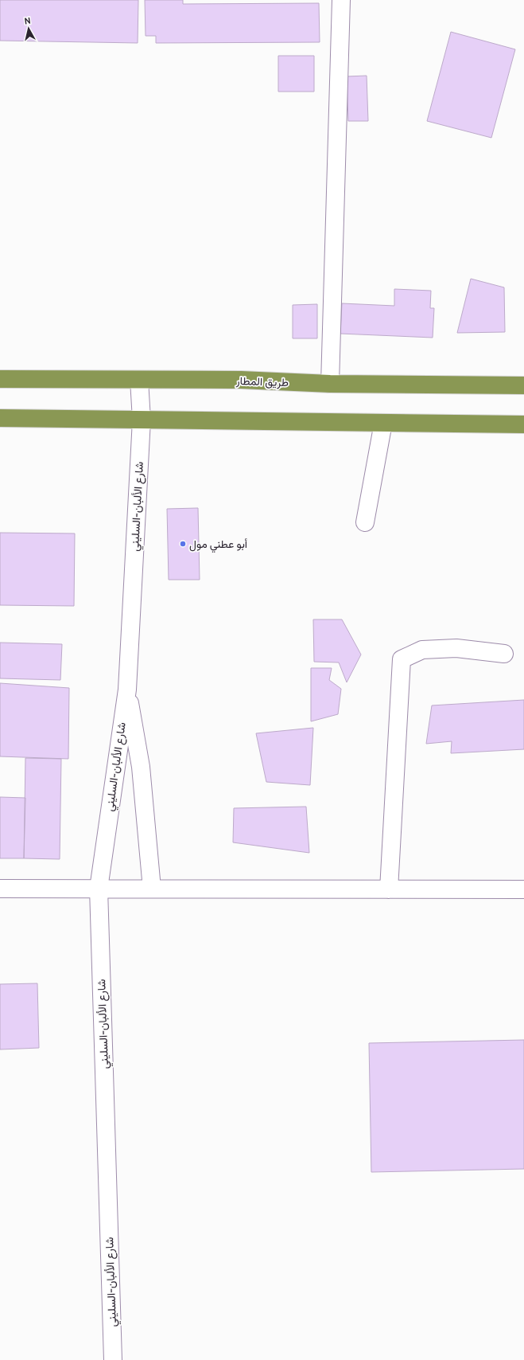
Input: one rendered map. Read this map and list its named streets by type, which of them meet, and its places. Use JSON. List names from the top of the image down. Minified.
{"streets":{"highway":["طريق المطار"],"street":["شارع الألبان-السليني"]},"crossings":[["طريق المطار","شارع الألبان-السليني"]],"places":["أبو عطني مول"],"north":"top"}
